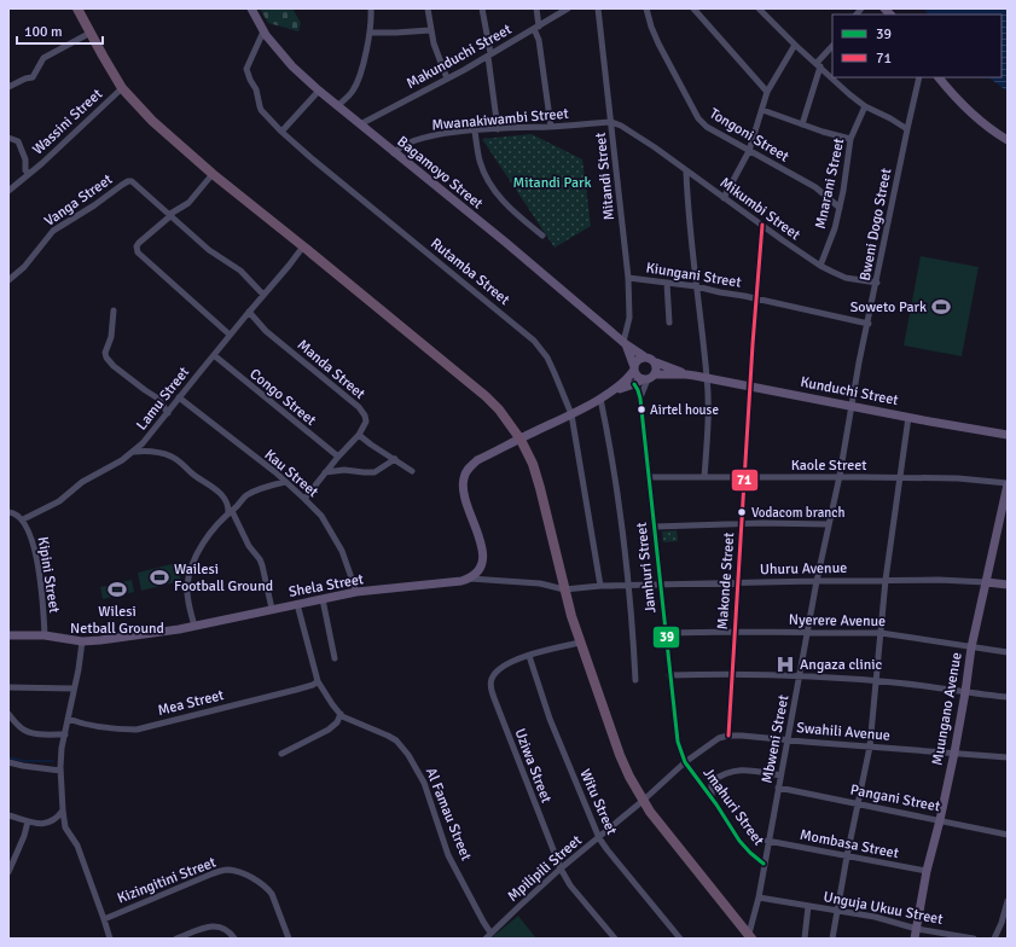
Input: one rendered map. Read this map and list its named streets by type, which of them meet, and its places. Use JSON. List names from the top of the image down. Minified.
{"streets":{"main road":["Bagamoyo Street","Kunduchi Street","Shela Street","Muungano Avenue"],"street":["Makunduchi Street","Mwanakiwambi Street","Wassini Street","Tongoni Street","Mitandi Street","Mnarani Street","Vanga Street","Mikumbi Street","Bweni Dogo Street","Rutamba Street","Kiungani Street","Manda Street","Congo Street","Lamu Street","Kaole Street","Kau Street","Jamhuri Street","Uhuru Avenue","Kipini Street","Makonde Street","Nyerere Avenue","Mea Street","Swahili Avenue","Mbweni Street","Uziwa Street","Pangani Street","Witu Street","Jmahuri Street","Al Famau Street","Mombasa Street","Mpilipili Street","Kizingitini Street","Unguja Ukuu Street"]},"crossings":[["Makunduchi Street","Bagamoyo Street"],["Mwanakiwambi Street","Bagamoyo Street"],["Mwanakiwambi Street","Mitandi Street"],["Mwanakiwambi Street","Mikumbi Street"],["Tongoni Street","Mnarani Street"],["Bagamoyo Street","Mitandi Street"],["Bagamoyo Street","Rutamba Street"],["Mitandi Street","Mikumbi Street"],["Mitandi Street","Kiungani Street"],["Mnarani Street","Mikumbi Street"],["Vanga Street","Lamu Street"],["Mikumbi Street","Bweni Dogo Street"],["Mikumbi Street","Makonde Street"],["Bweni Dogo Street","Kiungani Street"],["Bweni Dogo Street","Kunduchi Street"],["Bweni Dogo Street","Mbweni Street"],["Rutamba Street","Uhuru Avenue"],["Kiungani Street","Makonde Street"],["Manda Street","Lamu Street"],["Kunduchi Street","Makonde Street"],["Kunduchi Street","Mbweni Street"],["Congo Street","Lamu Street"],["Lamu Street","Kau Street"],["Lamu Street","Kipini Street"],["Kaole Street","Jamhuri Street"],["Kaole Street","Makonde Street"],["Kaole Street","Muungano Avenue"],["Kaole Street","Mbweni Street"],["Kau Street","Shela Street"],["Jamhuri Street","Uhuru Avenue"],["Jamhuri Street","Nyerere Avenue"],["Jamhuri Street","Jmahuri Street"],["Uhuru Avenue","Makonde Street"],["Uhuru Avenue","Shela Street"],["Uhuru Avenue","Muungano Avenue"],["Uhuru Avenue","Mbweni Street"],["Kipini Street","Shela Street"],["Makonde Street","Nyerere Avenue"],["Makonde Street","Swahili Avenue"],["Shela Street","Al Famau Street"],["Nyerere Avenue","Muungano Avenue"],["Nyerere Avenue","Mbweni Street"],["Mea Street","Al Famau Street"],["Muungano Avenue","Swahili Avenue"],["Muungano Avenue","Pangani Street"],["Muungano Avenue","Mombasa Street"],["Muungano Avenue","Unguja Ukuu Street"],["Swahili Avenue","Mbweni Street"],["Mbweni Street","Pangani Street"],["Mbweni Street","Jmahuri Street"],["Mbweni Street","Mombasa Street"],["Mbweni Street","Unguja Ukuu Street"],["Uziwa Street","Witu Street"],["Uziwa Street","Mpilipili Street"],["Witu Street","Mpilipili Street"],["Al Famau Street","Mpilipili Street"]],"parks":["Mitandi Park"],"places":{"sports":["Soweto Park","Wailesi Football Ground","Wilesi Netball Ground"],"other":["Airtel house","Vodacom branch"],"hospital":["Angaza clinic"]},"lines":["transit line 71","transit line 39"],"legend":["39","71"],"scale_bar":"100 m"}
